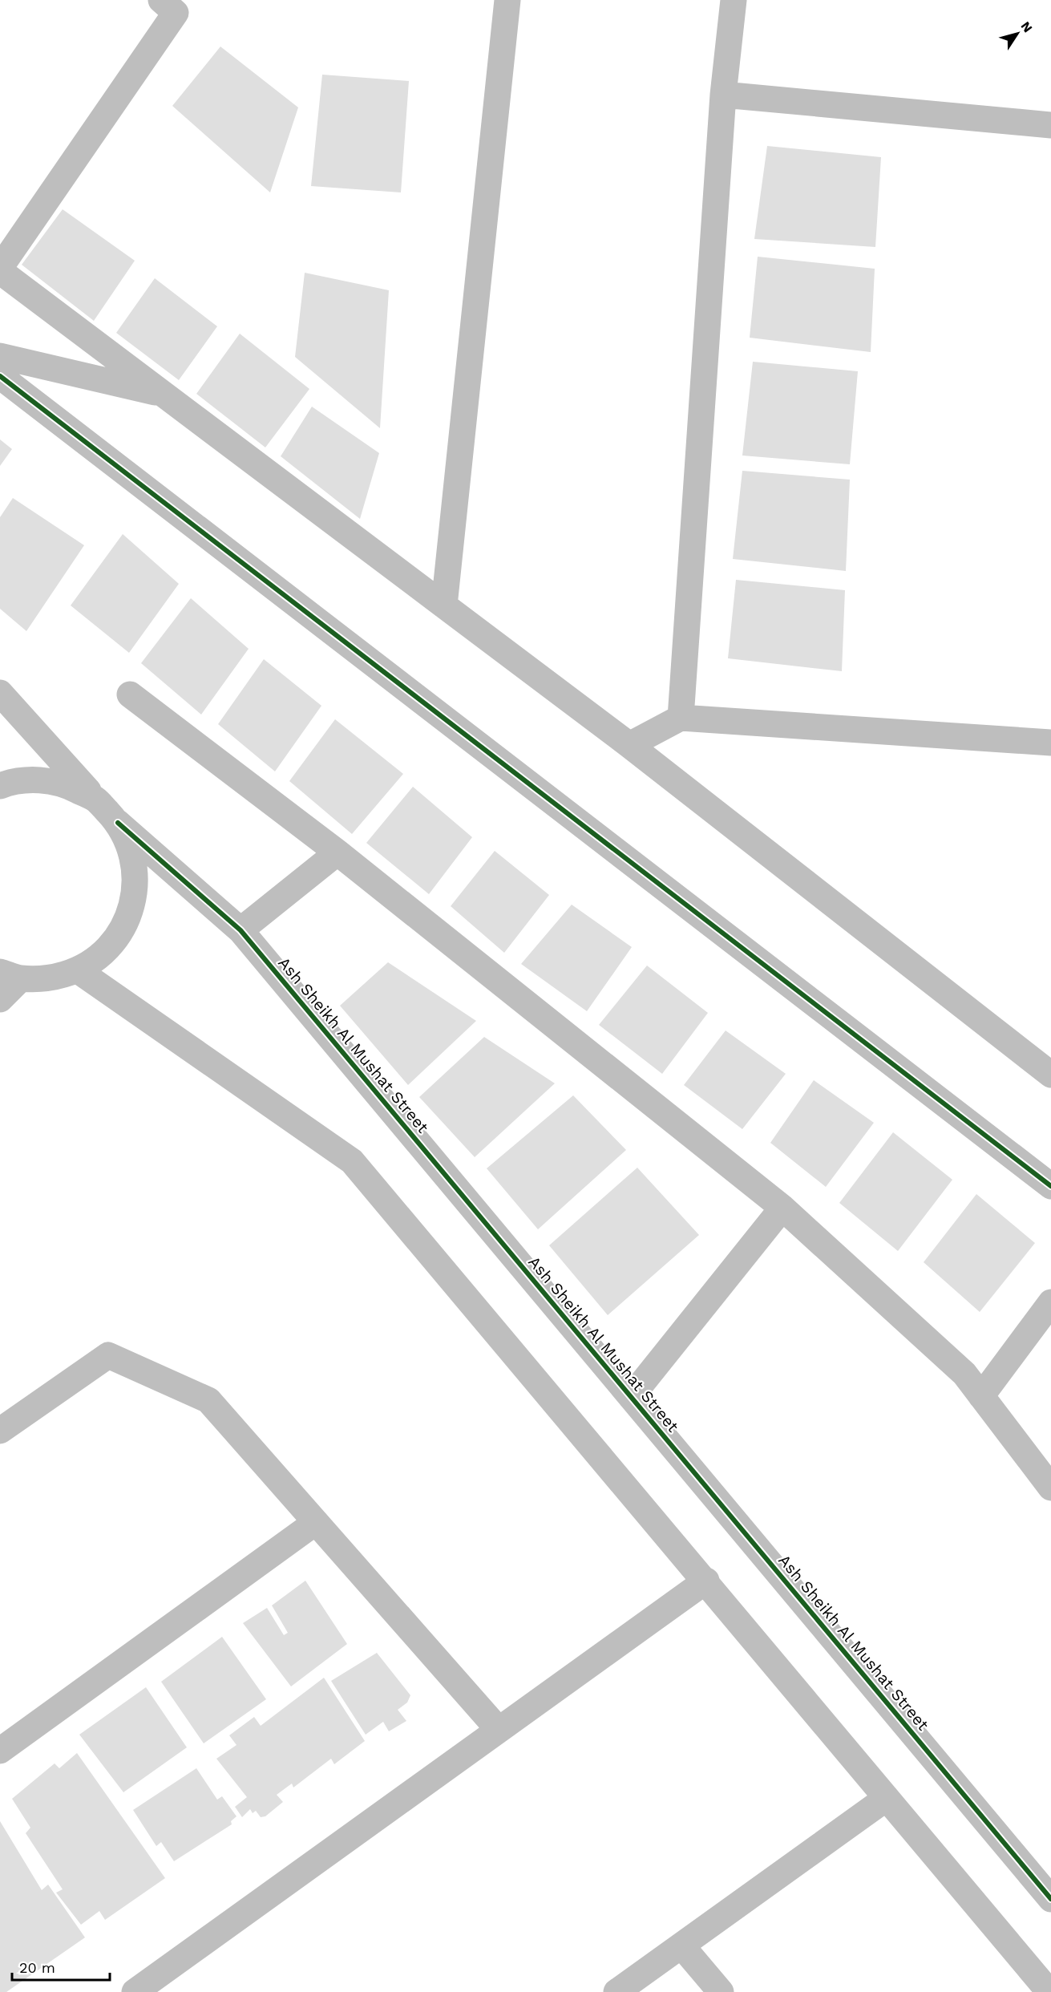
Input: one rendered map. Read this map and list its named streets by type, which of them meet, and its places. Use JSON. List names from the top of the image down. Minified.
{"streets":{"street":["Ash Sheikh Al Mushat Street"]},"scale_bar":"20 m","north":"top right"}
